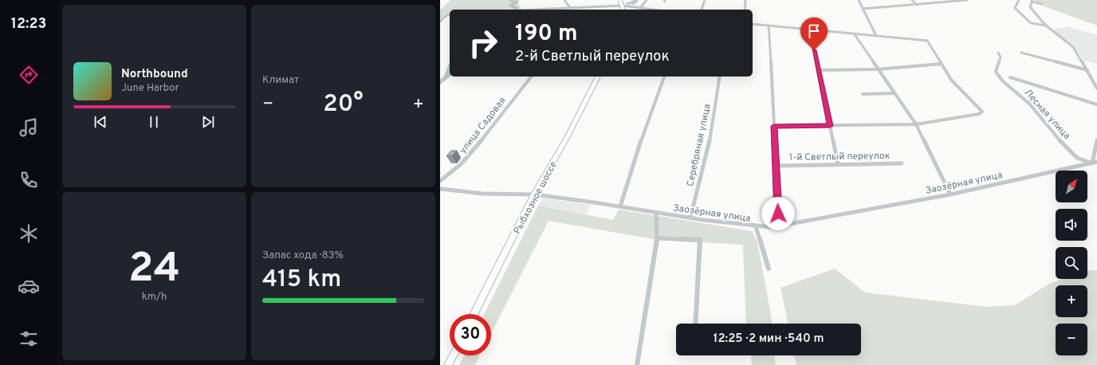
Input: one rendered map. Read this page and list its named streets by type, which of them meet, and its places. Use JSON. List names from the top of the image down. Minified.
{"streets":{"street":["Лесная улица","улица Садовая","Серебряная улица","1-й Светлый переулок","Заозёрная улица","Рыбхозное шоссе"]},"crossings":[["Лесная улица","Заозёрная улица"],["Серебряная улица","Заозёрная улица"],["Заозёрная улица","Рыбхозное шоссе"]],"north":"top right","page":{"tabs":"12:23","tile":["Климат",["24","km/h"],["Запас хода · 83%","415 km"]],"turn":["190 m","2-й Светлый переулок"],"song":["Northbound","June Harbor"],"heat":["−","20°","+"],"map_buttons":["+","−"],"limit":"30","trip":"12:25 · 2 мин · 540 m"}}
